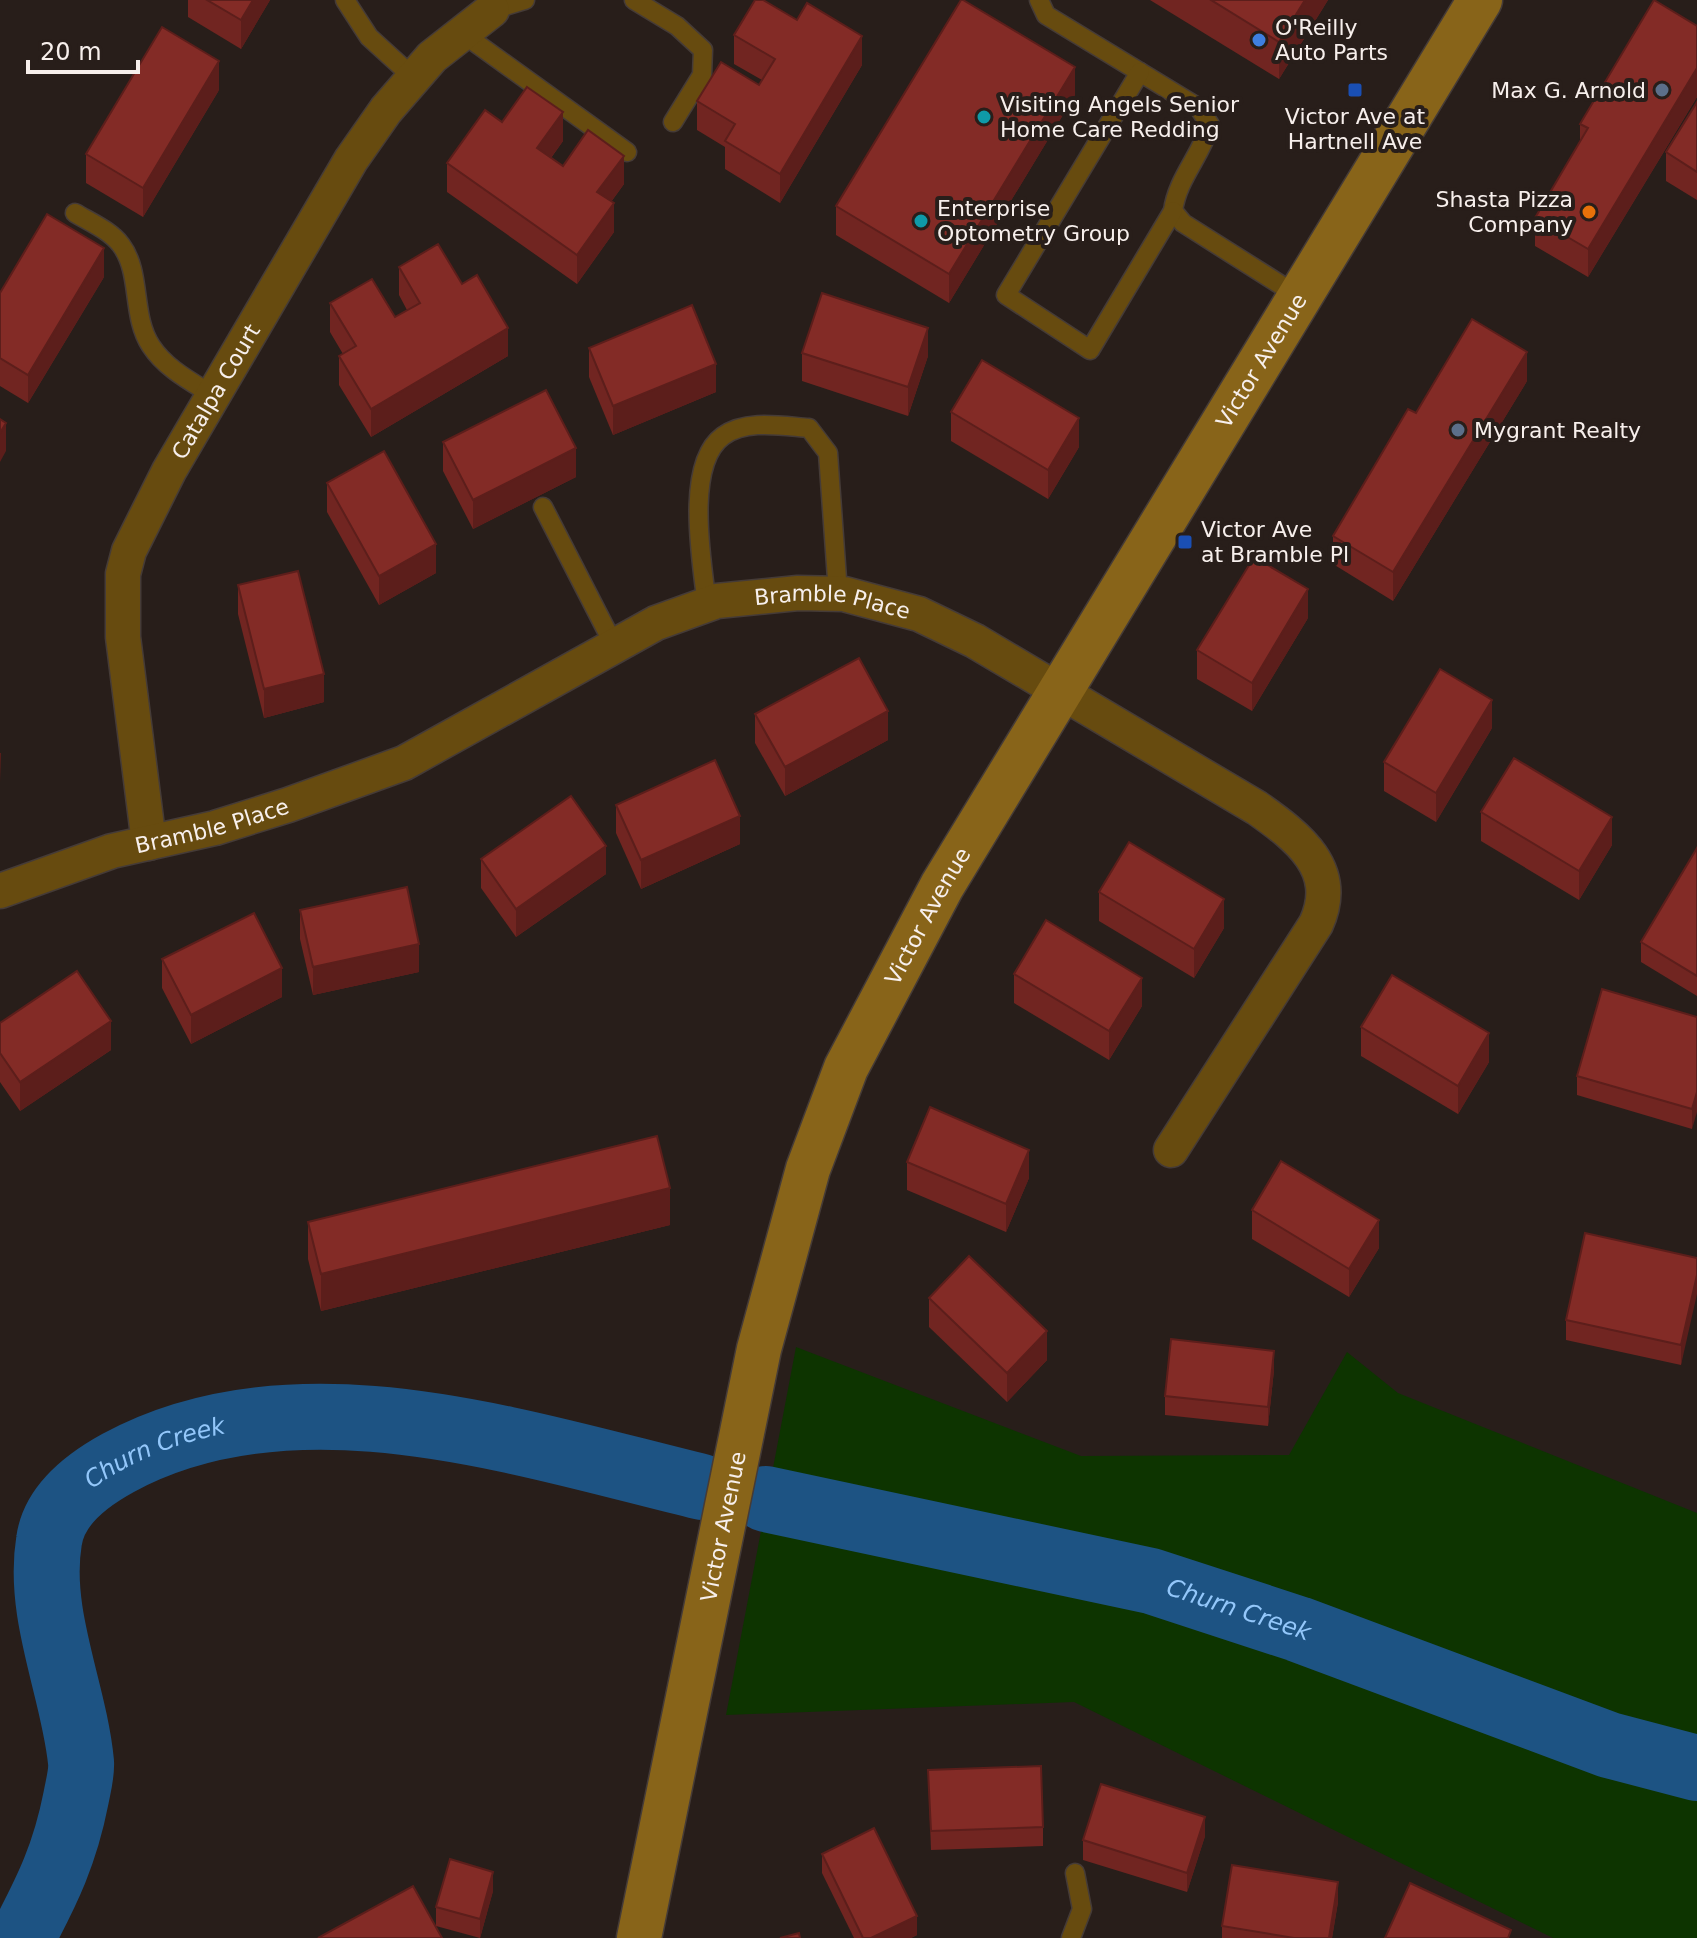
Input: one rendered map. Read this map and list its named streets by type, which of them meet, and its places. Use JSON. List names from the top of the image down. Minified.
{"streets":{"main road":["Victor Avenue"],"street":["Catalpa Court","Bramble Place"]},"crossings":[["Victor Avenue","Bramble Place"],["Catalpa Court","Bramble Place"]],"water":["Churn Creek"],"places":{"other":["O'Reilly Auto Parts","Max G. Arnold","Visiting Angels Senior Home Care Redding","Shasta Pizza Company","Enterprise Optometry Group","Mygrant Realty"],"transit":["Victor Ave at Hartnell Ave","Victor Ave at Bramble Pl"]},"scale_bar":"20 m"}
